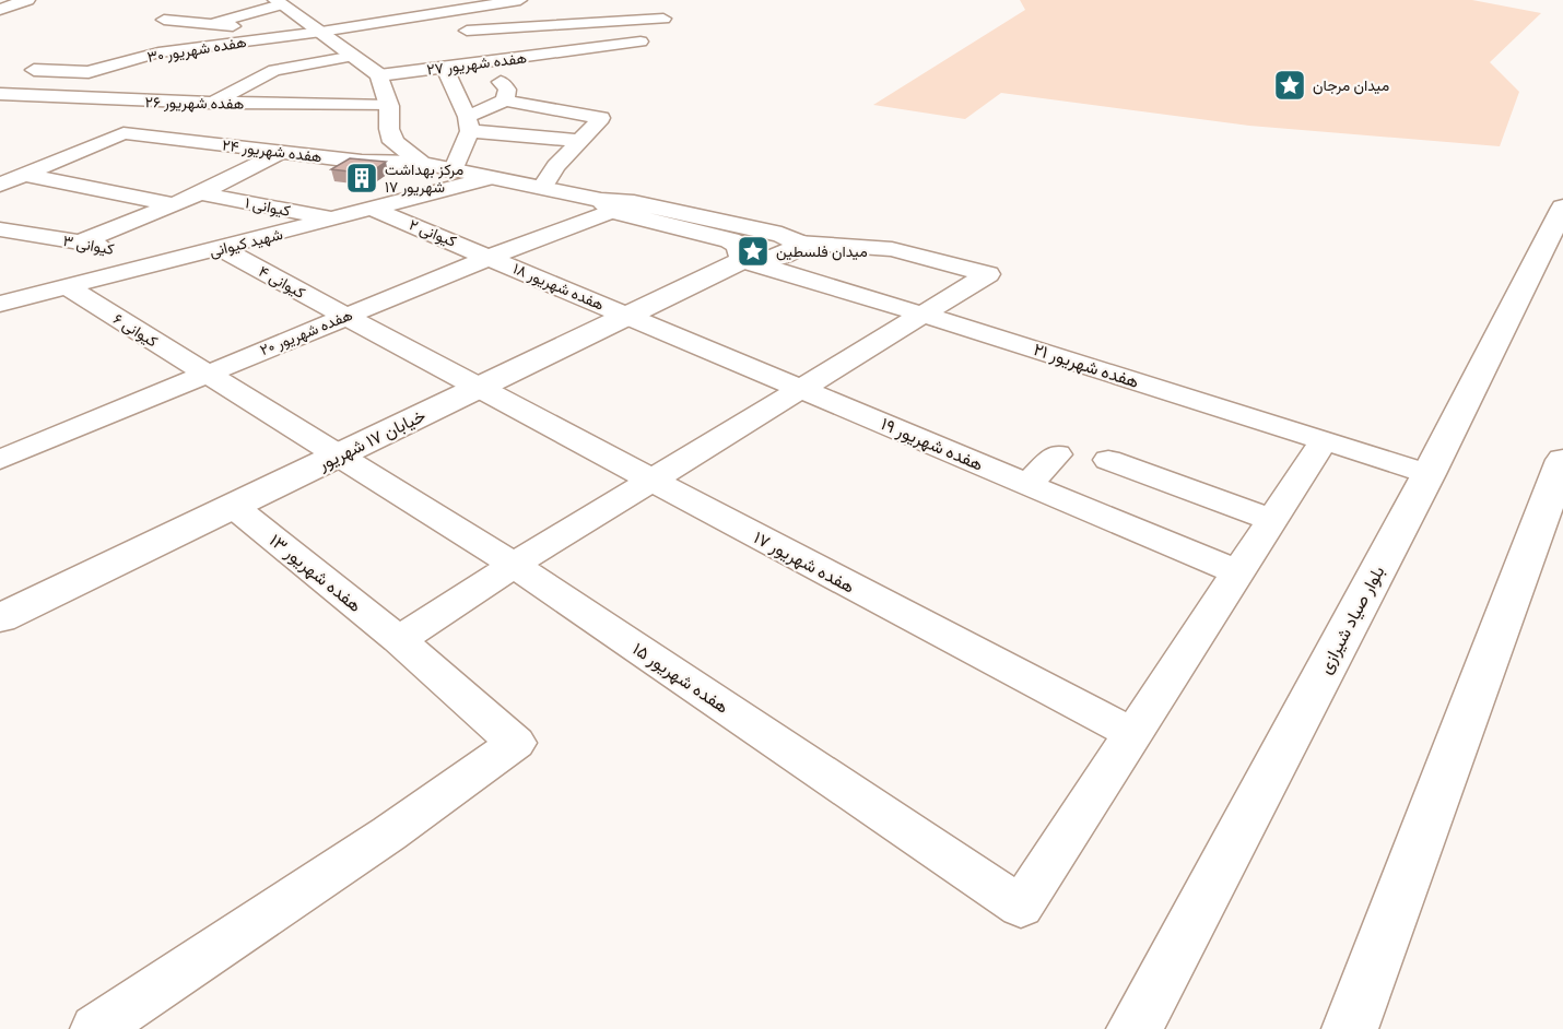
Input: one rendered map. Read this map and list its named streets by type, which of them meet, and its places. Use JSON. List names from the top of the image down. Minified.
{"streets":{"street":["هفده شهریور ۳۰","هفده شهریور ۲۷","هفده شهریور ۲۶","هفده شهریور ۲۴","کیوانی ۱","کیوانی ۲","شهید کیوانی","کیوانی ۳","کیوانی ۴","هفده شهریور ۱۸","کیوانی ۶","هفده شهریور ۲۰","هفده شهریور ۲۱","خیابان ۱۷ شهریور","هفده شهریور ۱۹","هفده شهریور ۱۷","هفده شهریور ۱۳","بلوار صیاد شیرازی","هفده شهریور ۱۵"]},"crossings":[["کیوانی ۱","شهید کیوانی"],["کیوانی ۲","شهید کیوانی"],["کیوانی ۲","هفده شهریور ۱۸"],["کیوانی ۲","هفده شهریور ۲۰"],["شهید کیوانی","کیوانی ۳"],["شهید کیوانی","کیوانی ۴"],["شهید کیوانی","کیوانی ۶"],["کیوانی ۴","هفده شهریور ۲۰"],["کیوانی ۴","خیابان ۱۷ شهریور"],["کیوانی ۴","هفده شهریور ۱۷"],["هفده شهریور ۱۸","هفده شهریور ۲۰"],["هفده شهریور ۱۸","خیابان ۱۷ شهریور"],["هفده شهریور ۱۸","هفده شهریور ۱۹"],["کیوانی ۶","هفده شهریور ۲۰"],["کیوانی ۶","خیابان ۱۷ شهریور"],["کیوانی ۶","هفده شهریور ۱۵"],["هفده شهریور ۲۱","خیابان ۱۷ شهریور"],["هفده شهریور ۲۱","بلوار صیاد شیرازی"],["خیابان ۱۷ شهریور","هفده شهریور ۱۹"],["خیابان ۱۷ شهریور","هفده شهریور ۱۷"],["خیابان ۱۷ شهریور","هفده شهریور ۱۳"],["خیابان ۱۷ شهریور","هفده شهریور ۱۵"],["هفده شهریور ۱۷","هفده شهریور ۱۵"]],"places":{"place":["میدان مرجان","میدان فلسطین"],"building":["مرکز بهداشت ۱۷ شهریور"]}}
